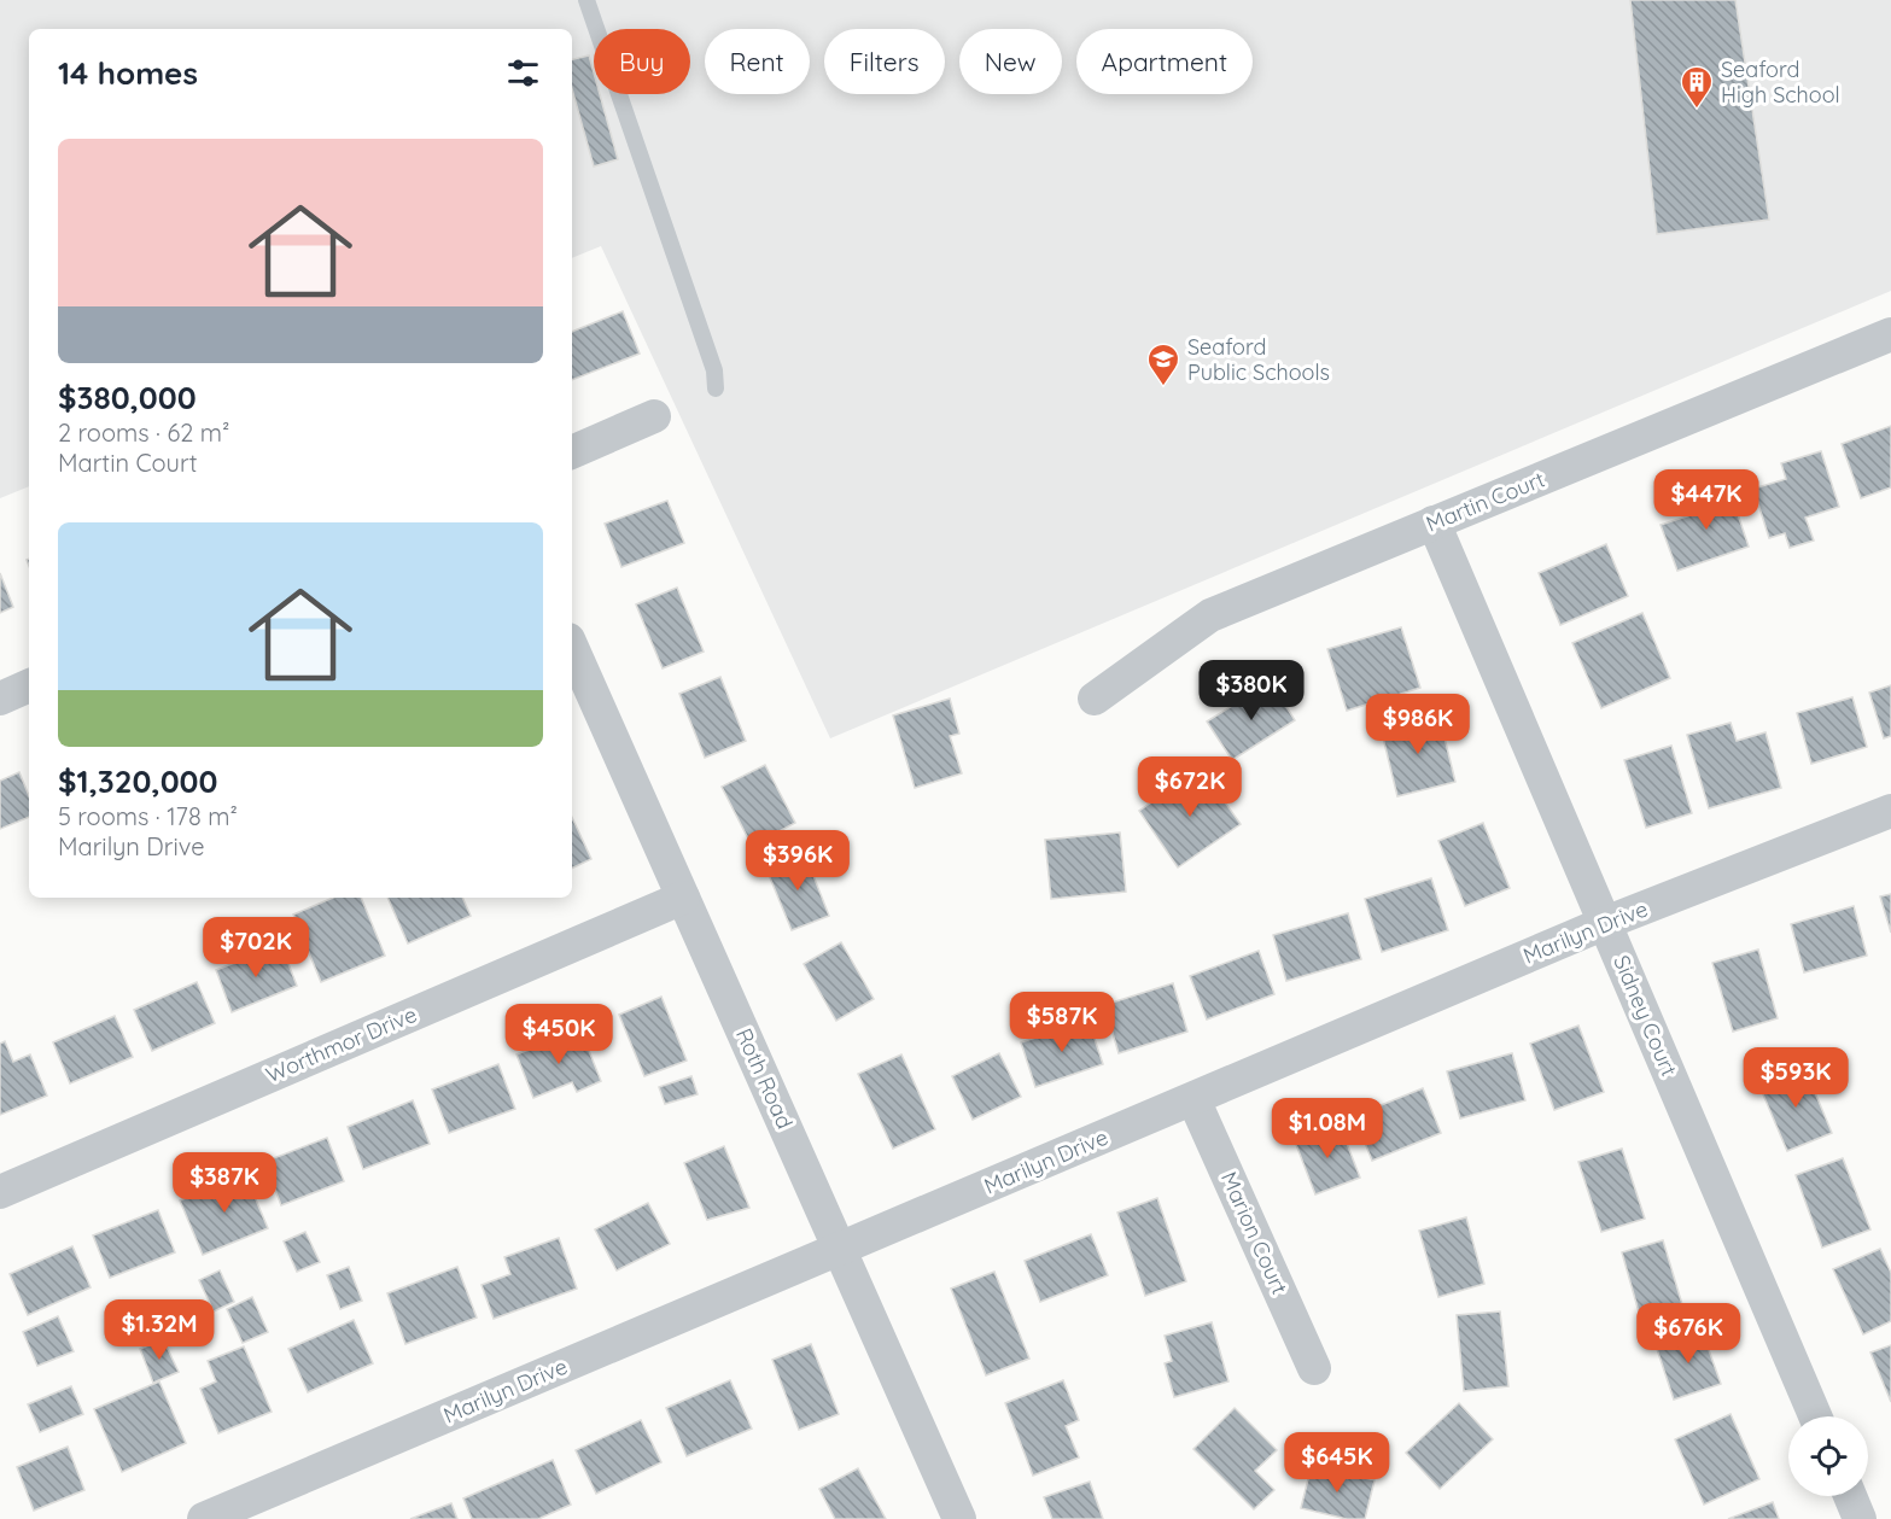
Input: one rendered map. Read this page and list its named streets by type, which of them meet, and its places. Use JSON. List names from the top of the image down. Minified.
{"streets":{"street":["Martin Court","Marilyn Drive","Sidney Court","Worthmor Drive","Roth Road","Marion Court"]},"crossings":[["Martin Court","Sidney Court"],["Marilyn Drive","Sidney Court"],["Marilyn Drive","Roth Road"],["Marilyn Drive","Marion Court"],["Worthmor Drive","Roth Road"]],"places":{"building":["Seaford High School"],"school or university":["Seaford Public Schools"]},"page":{"chip":["Buy","Rent","Filters","New","Apartment"],"heading":"14 homes","list":[{"name":"$380,000","note":"2 rooms · 62 m² · Martin Court"},{"name":"$1,320,000","note":"5 rooms · 178 m² · Marilyn Drive"}],"price":["$447K","$380K","$986K","$672K","$396K","$702K","$587K","$450K","$593K","$1.08M","$387K","$1.32M","$676K","$645K"]}}
